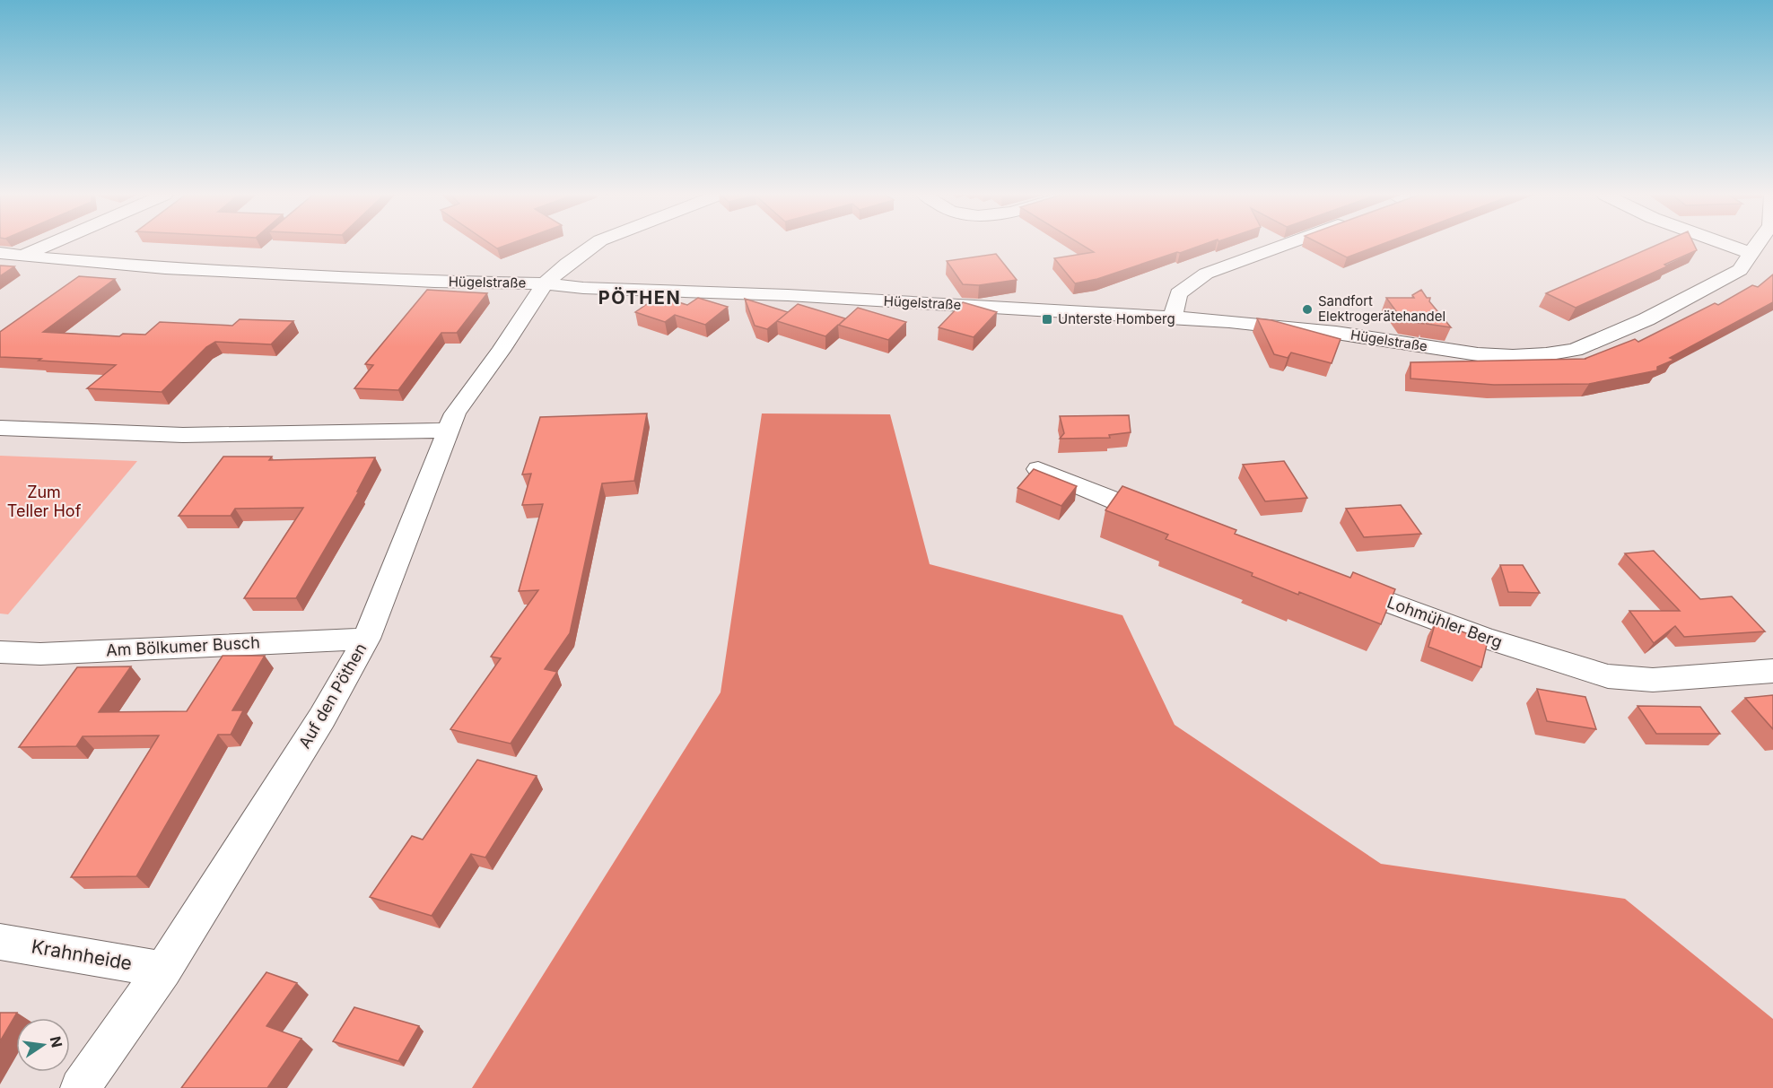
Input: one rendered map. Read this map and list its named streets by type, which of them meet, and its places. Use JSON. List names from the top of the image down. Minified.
{"streets":{"street":["Hügelstraße","Lohmühler Berg","Am Bölkumer Busch","Auf den Pöthen","Krahnheide"]},"crossings":[["Hügelstraße","Auf den Pöthen"],["Am Bölkumer Busch","Auf den Pöthen"],["Auf den Pöthen","Krahnheide"]],"districts":["PÖTHEN"],"parks":["Zum Teller Hof"],"places":{"other":["Sandfort Elektrogerätehandel"],"transit":["Unterste Homberg"]},"north":"right"}
